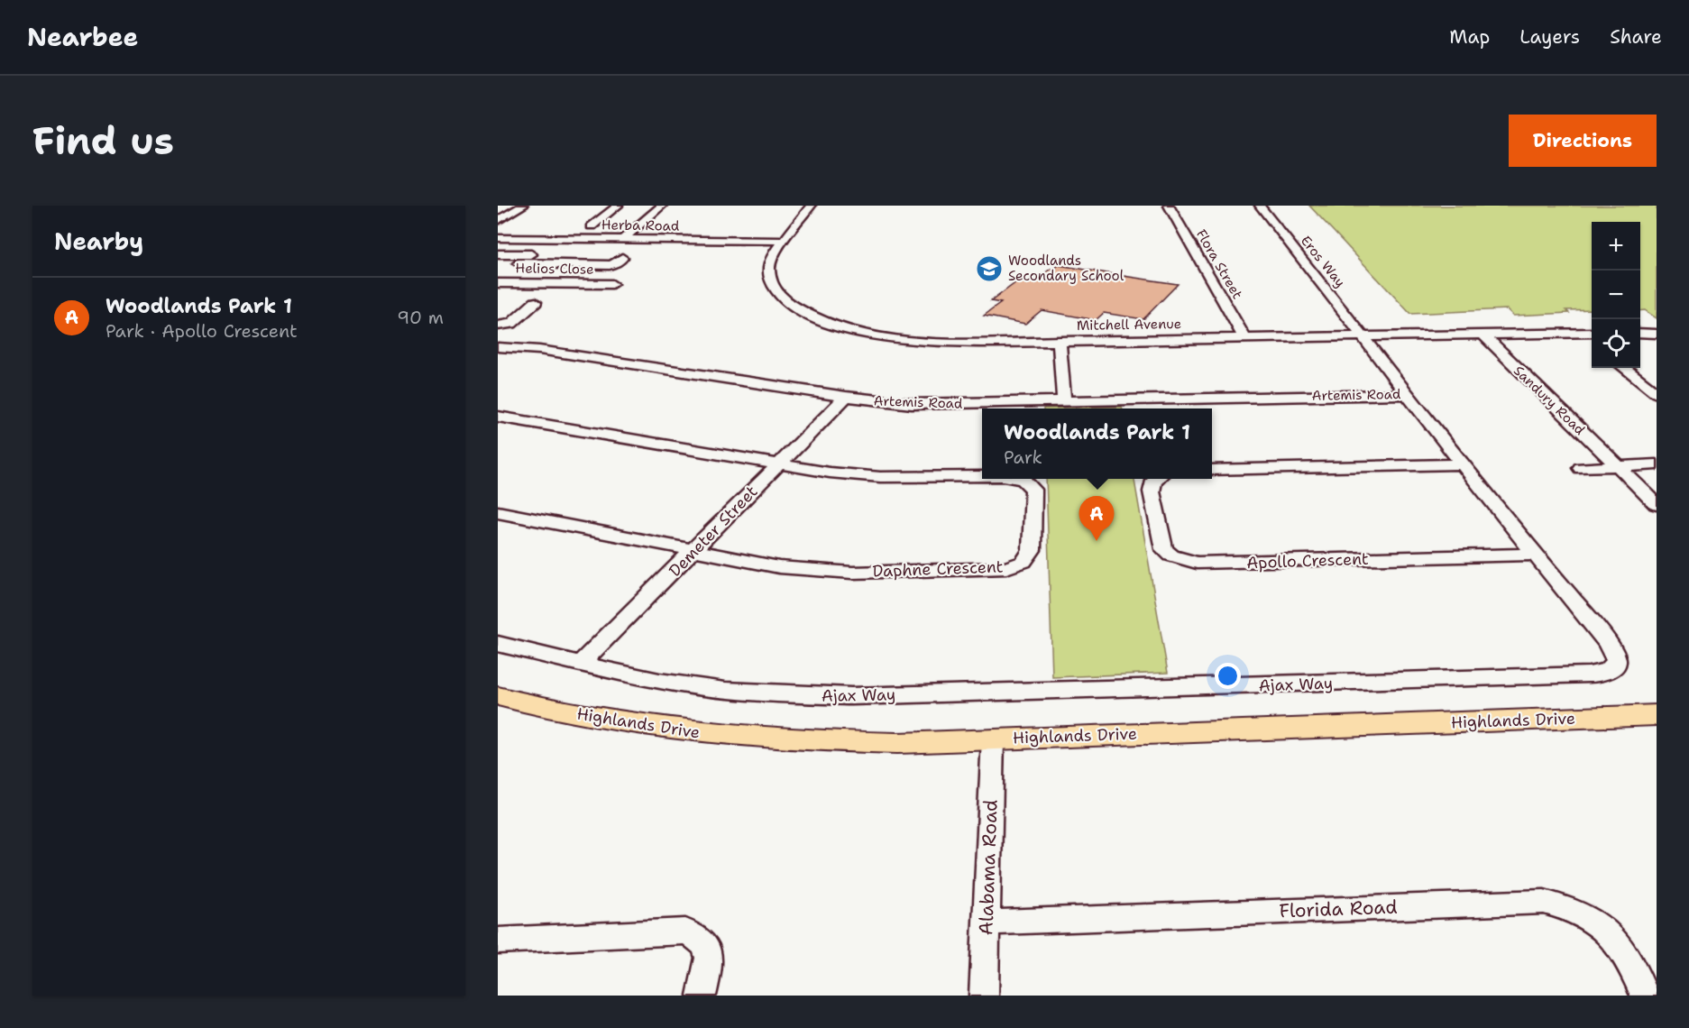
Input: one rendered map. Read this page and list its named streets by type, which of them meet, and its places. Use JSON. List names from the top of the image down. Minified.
{"streets":{"main road":["Highlands Drive"],"street":["Herba Road","Eros Way","Flora Street","Helios Close","Mitchell Avenue","Artemis Road","Sandury Road","Demeter Street","Apollo Crescent","Daphne Crescent","Ajax Way","Alabama Road","Florida Road"]},"crossings":[["Herba Road","Mitchell Avenue"],["Eros Way","Mitchell Avenue"],["Eros Way","Ajax Way"],["Flora Street","Mitchell Avenue"],["Mitchell Avenue","Sandury Road"],["Mitchell Avenue","Ajax Way"],["Artemis Road","Demeter Street"],["Artemis Road","Ajax Way"],["Demeter Street","Daphne Crescent"],["Demeter Street","Ajax Way"],["Apollo Crescent","Ajax Way"],["Highlands Drive","Alabama Road"],["Alabama Road","Florida Road"]],"places":{"school or university":["Woodlands Secondary School"]},"page":{"header":"Nearbee","nav":["Map","Layers","Share"],"buttons":"Directions","title":"Find us","heading":"Nearby","map_buttons":["+","−"],"list":[{"mark":"A","name":"Woodlands Park 1","note":"Park · Apollo Crescent","value":"90 m"}],"popup":["Woodlands Park 1","Park"],"pins":"A"}}
